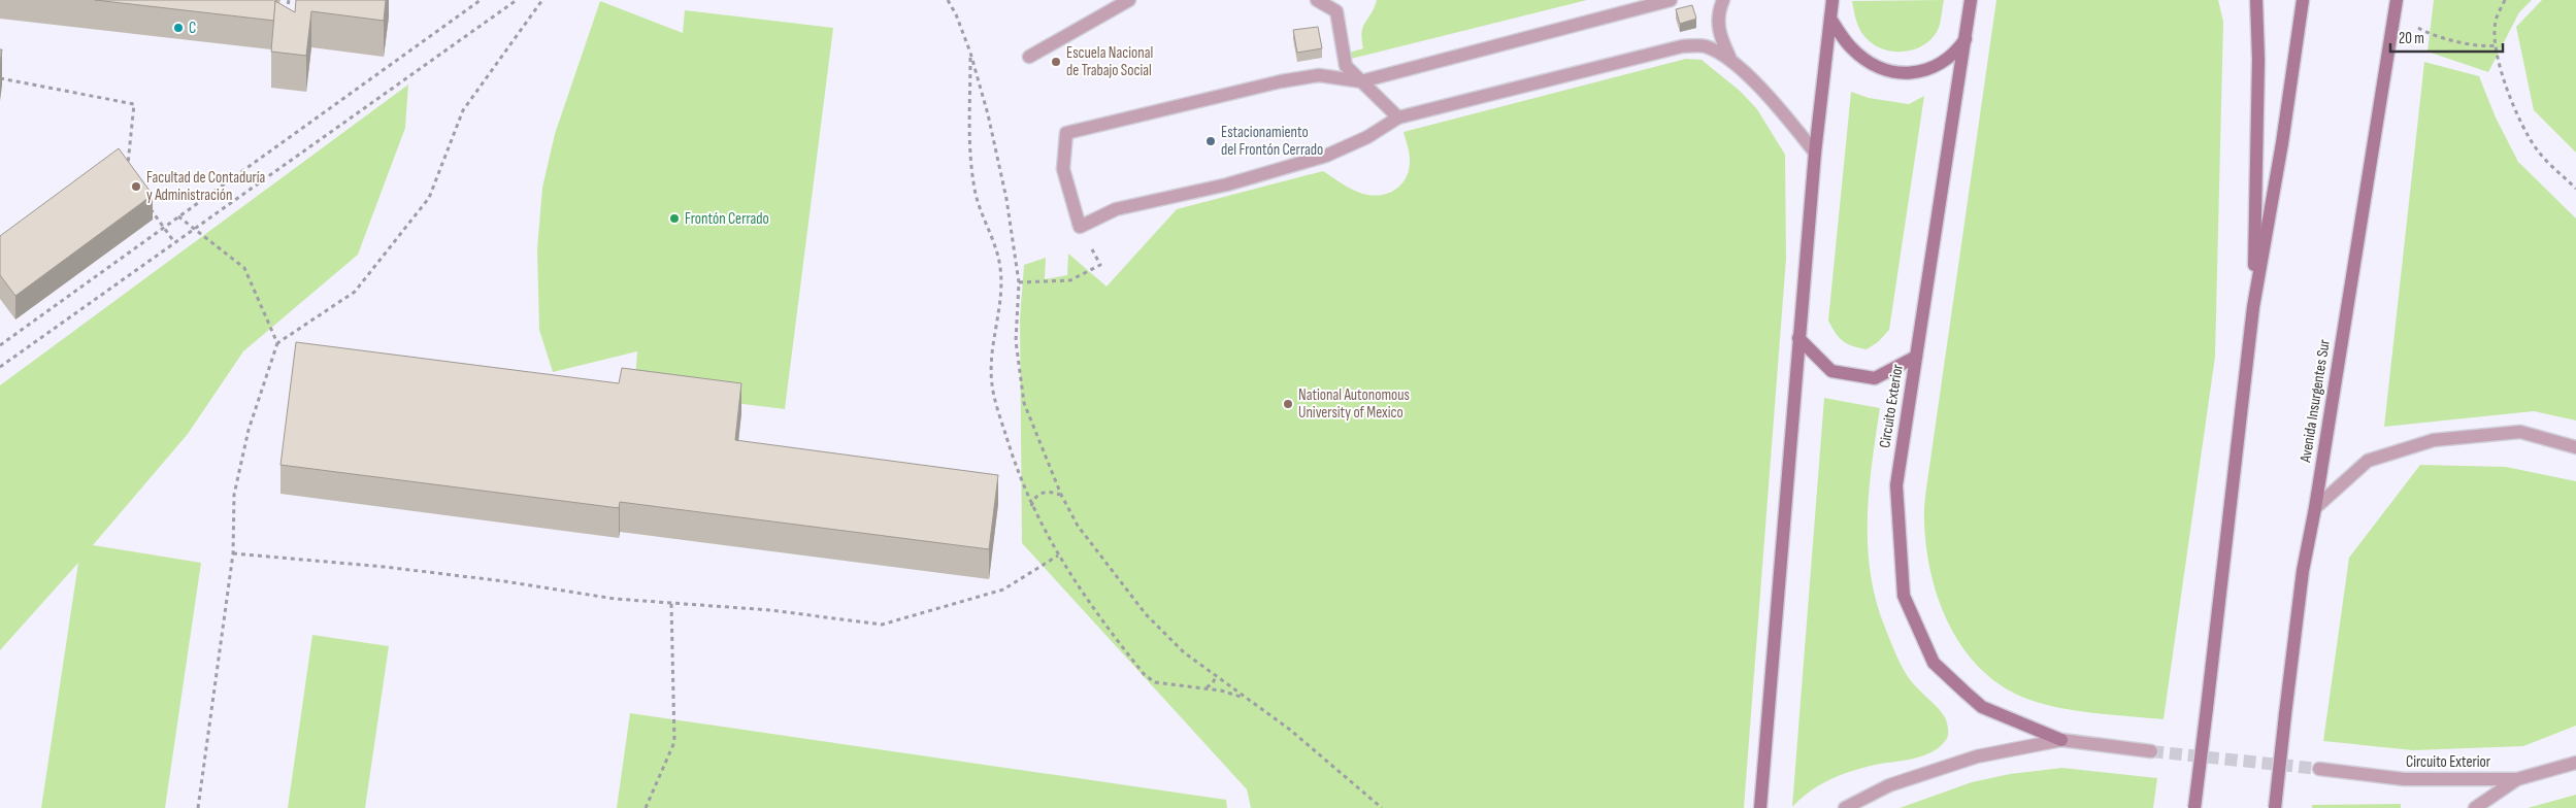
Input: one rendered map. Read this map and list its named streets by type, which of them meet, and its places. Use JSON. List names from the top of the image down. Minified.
{"streets":{"street":["Avenida Insurgentes Sur","Circuito Exterior"]},"places":["C","Escuela Nacional de Trabajo Social","Estacionamiento del Frontón Cerrado","Facultad de Contaduría y Administración","Frontón Cerrado","National Autonomous University of Mexico"],"scale_bar":"20 m"}
